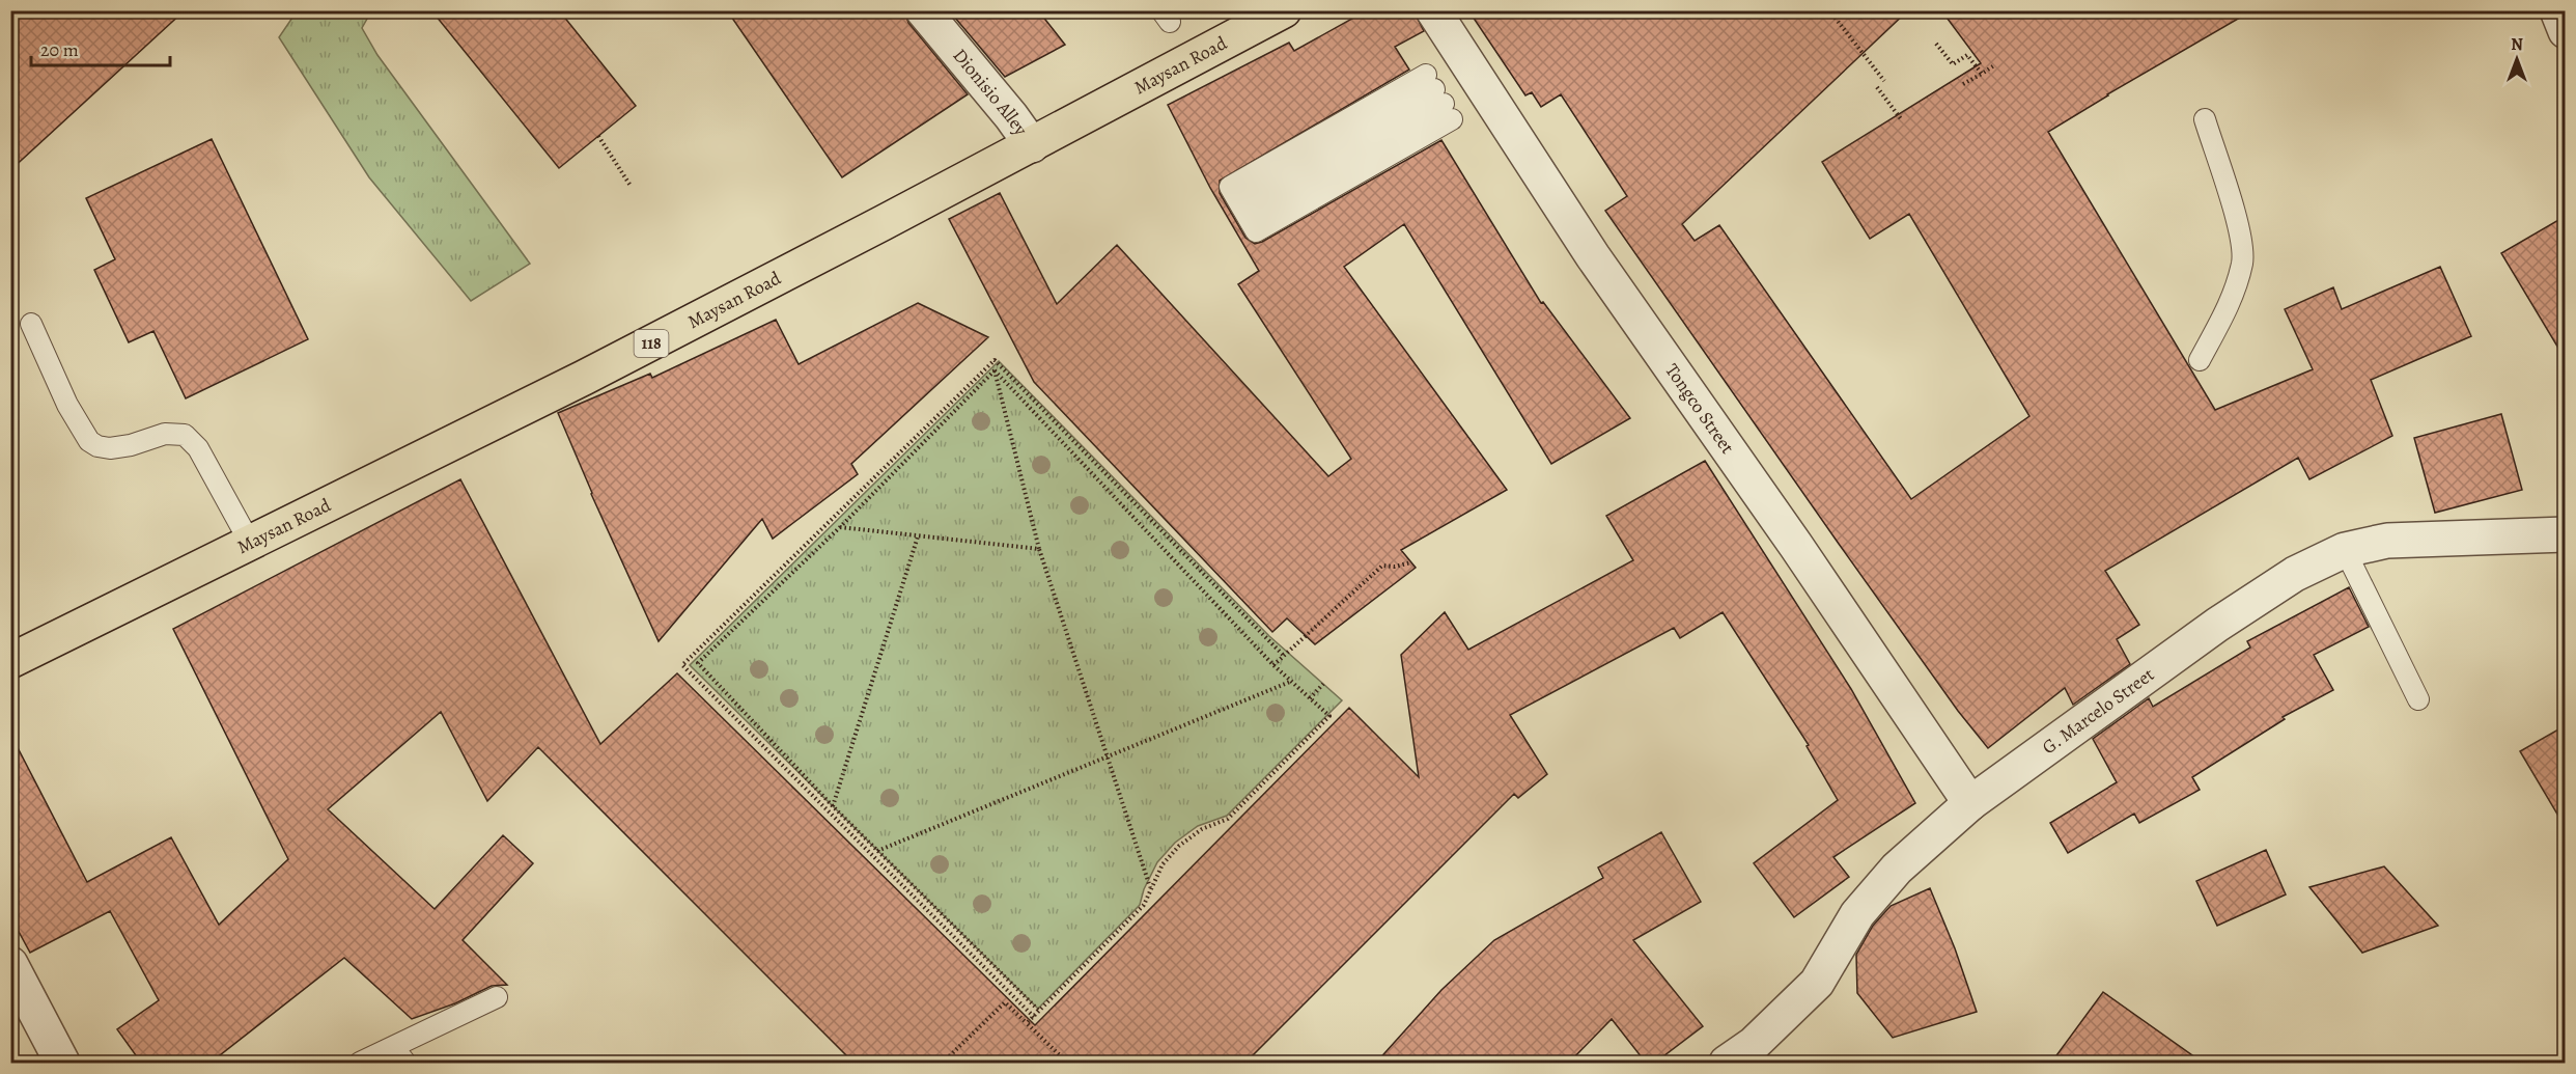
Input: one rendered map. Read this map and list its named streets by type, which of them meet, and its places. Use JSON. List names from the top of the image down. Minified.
{"streets":{"main road":["Maysan Road","118"],"street":["Dionisio Alley","Tongco Street","G. Marcelo Street"]},"crossings":[["Maysan Road","Dionisio Alley"],["Tongco Street","G. Marcelo Street"]],"scale_bar":"20 m","north":"top"}
